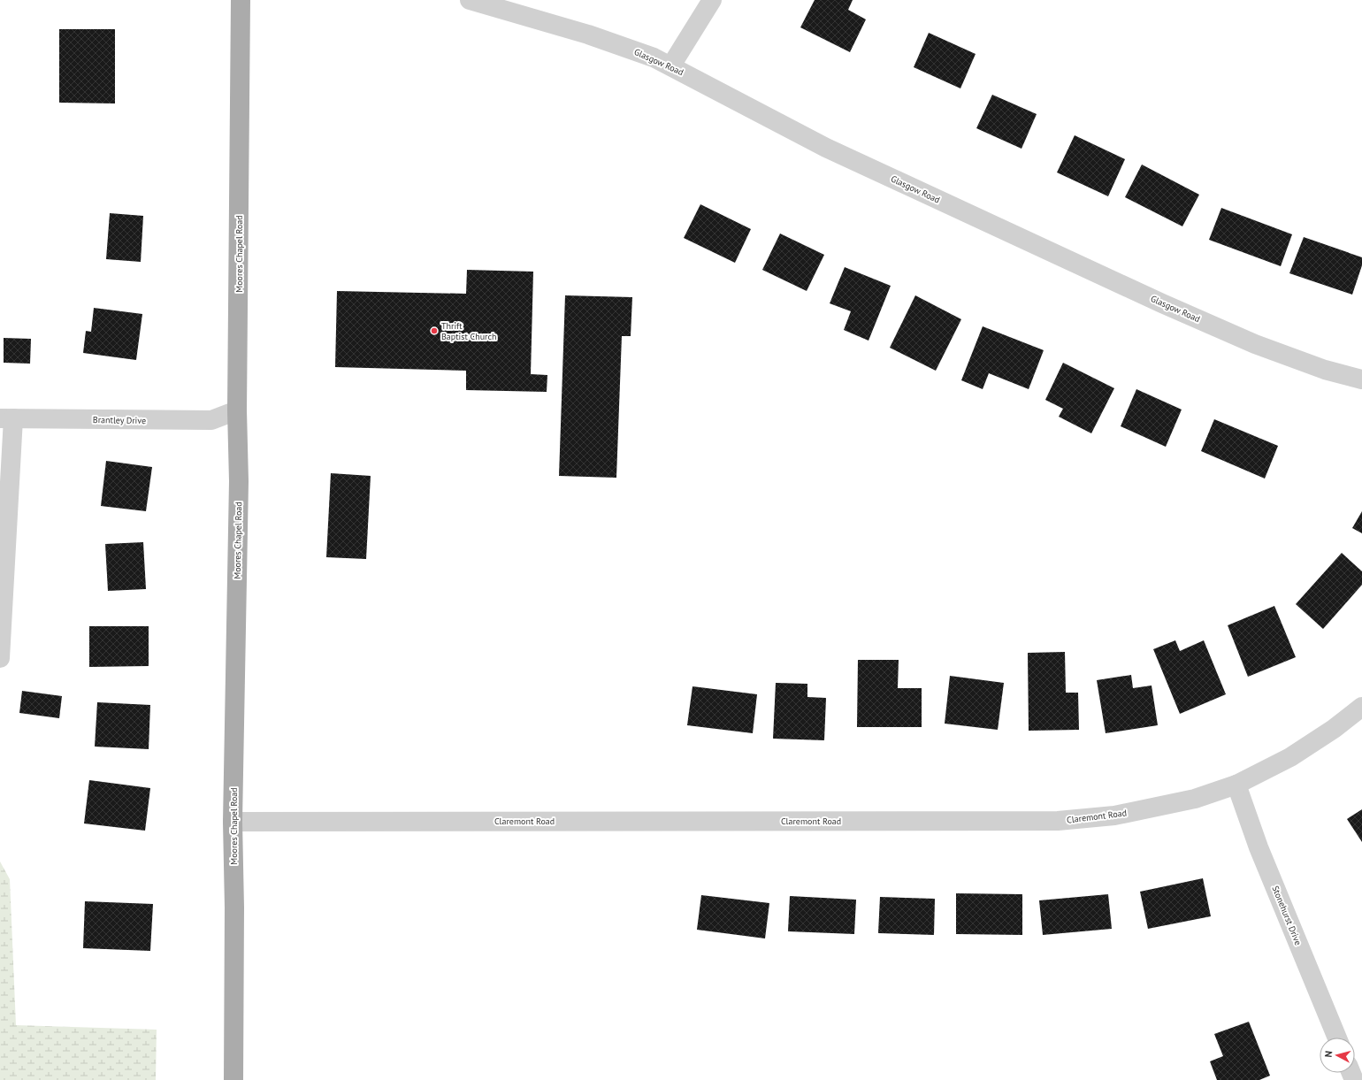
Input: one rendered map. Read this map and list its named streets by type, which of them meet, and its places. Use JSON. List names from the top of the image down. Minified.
{"streets":{"main road":["Moores Chapel Road"],"street":["Glasgow Road","Brantley Drive","Claremont Road","Stonehurst Drive"]},"crossings":[["Moores Chapel Road","Brantley Drive"],["Moores Chapel Road","Claremont Road"],["Claremont Road","Stonehurst Drive"]],"places":["Thrift Baptist Church"],"north":"left"}
